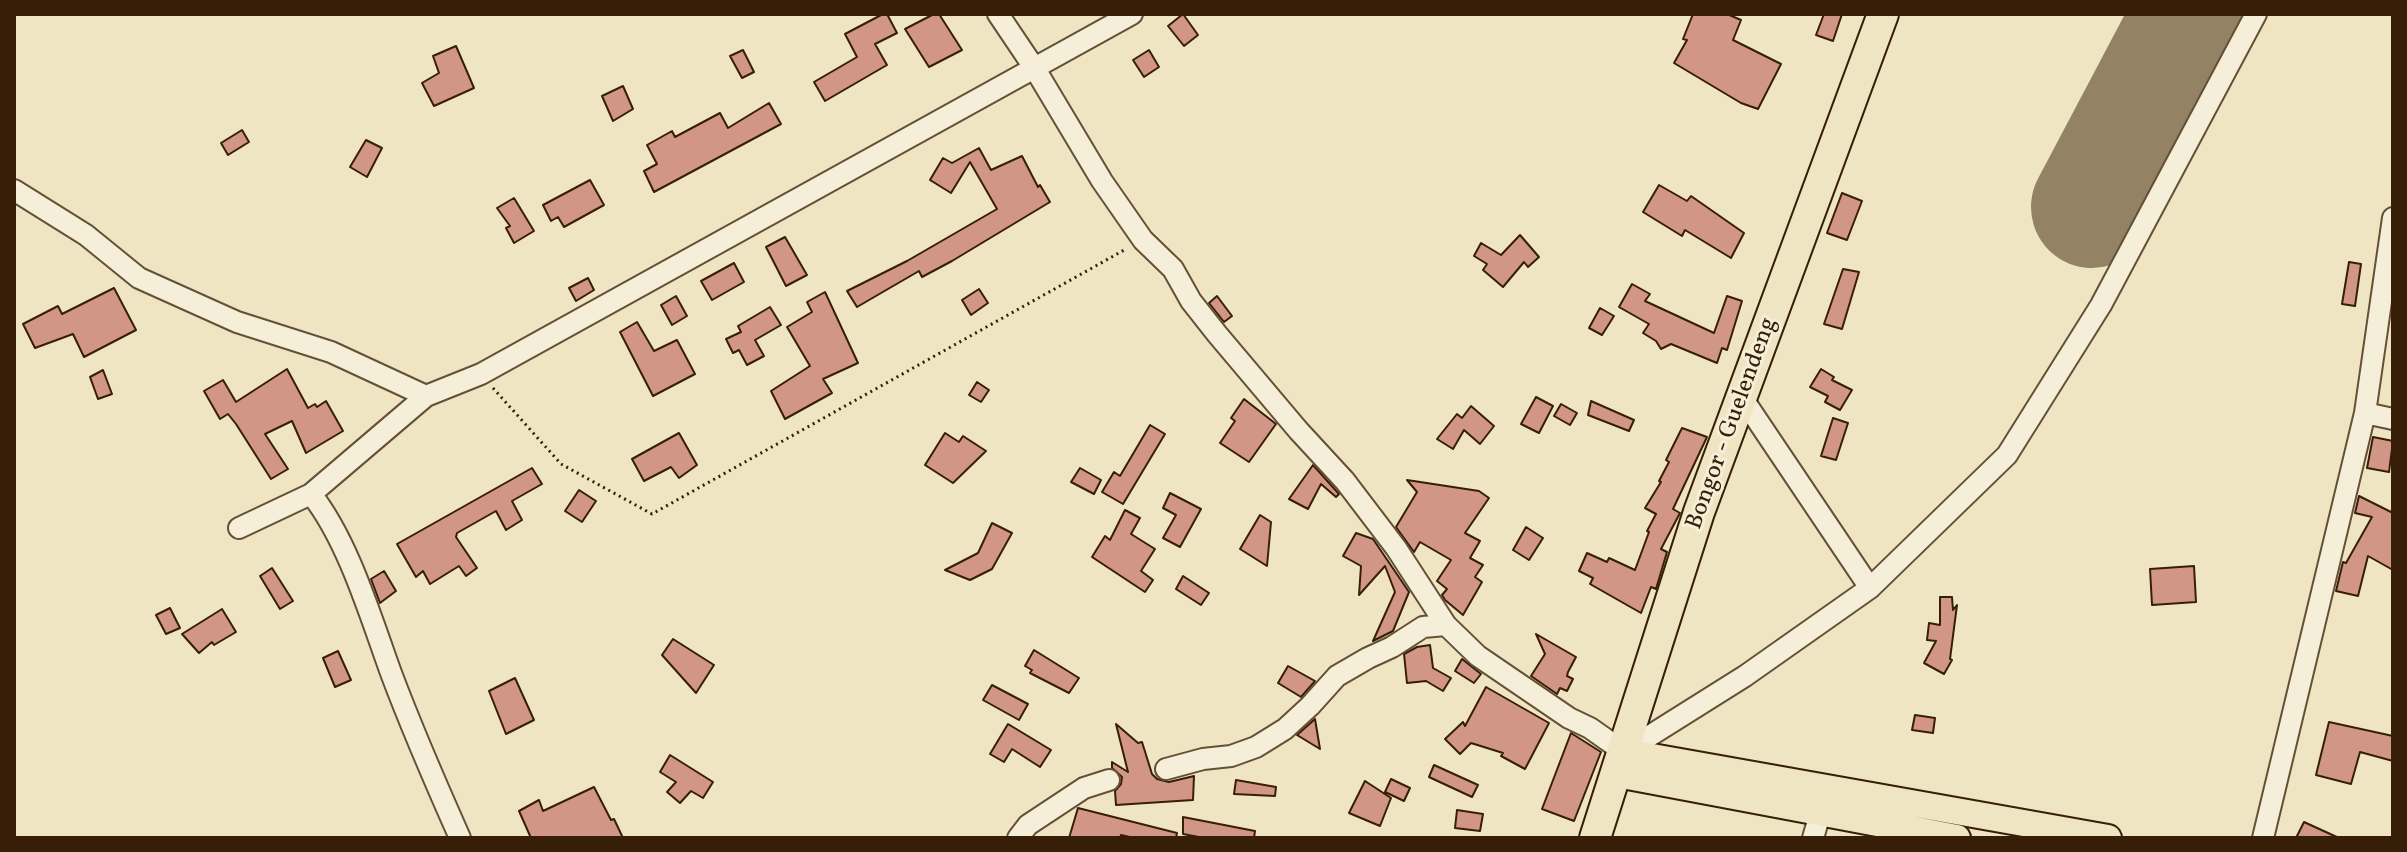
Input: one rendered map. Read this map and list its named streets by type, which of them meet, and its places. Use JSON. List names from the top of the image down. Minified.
{"streets":{"highway":["Bongor - Guelendeng"]}}
